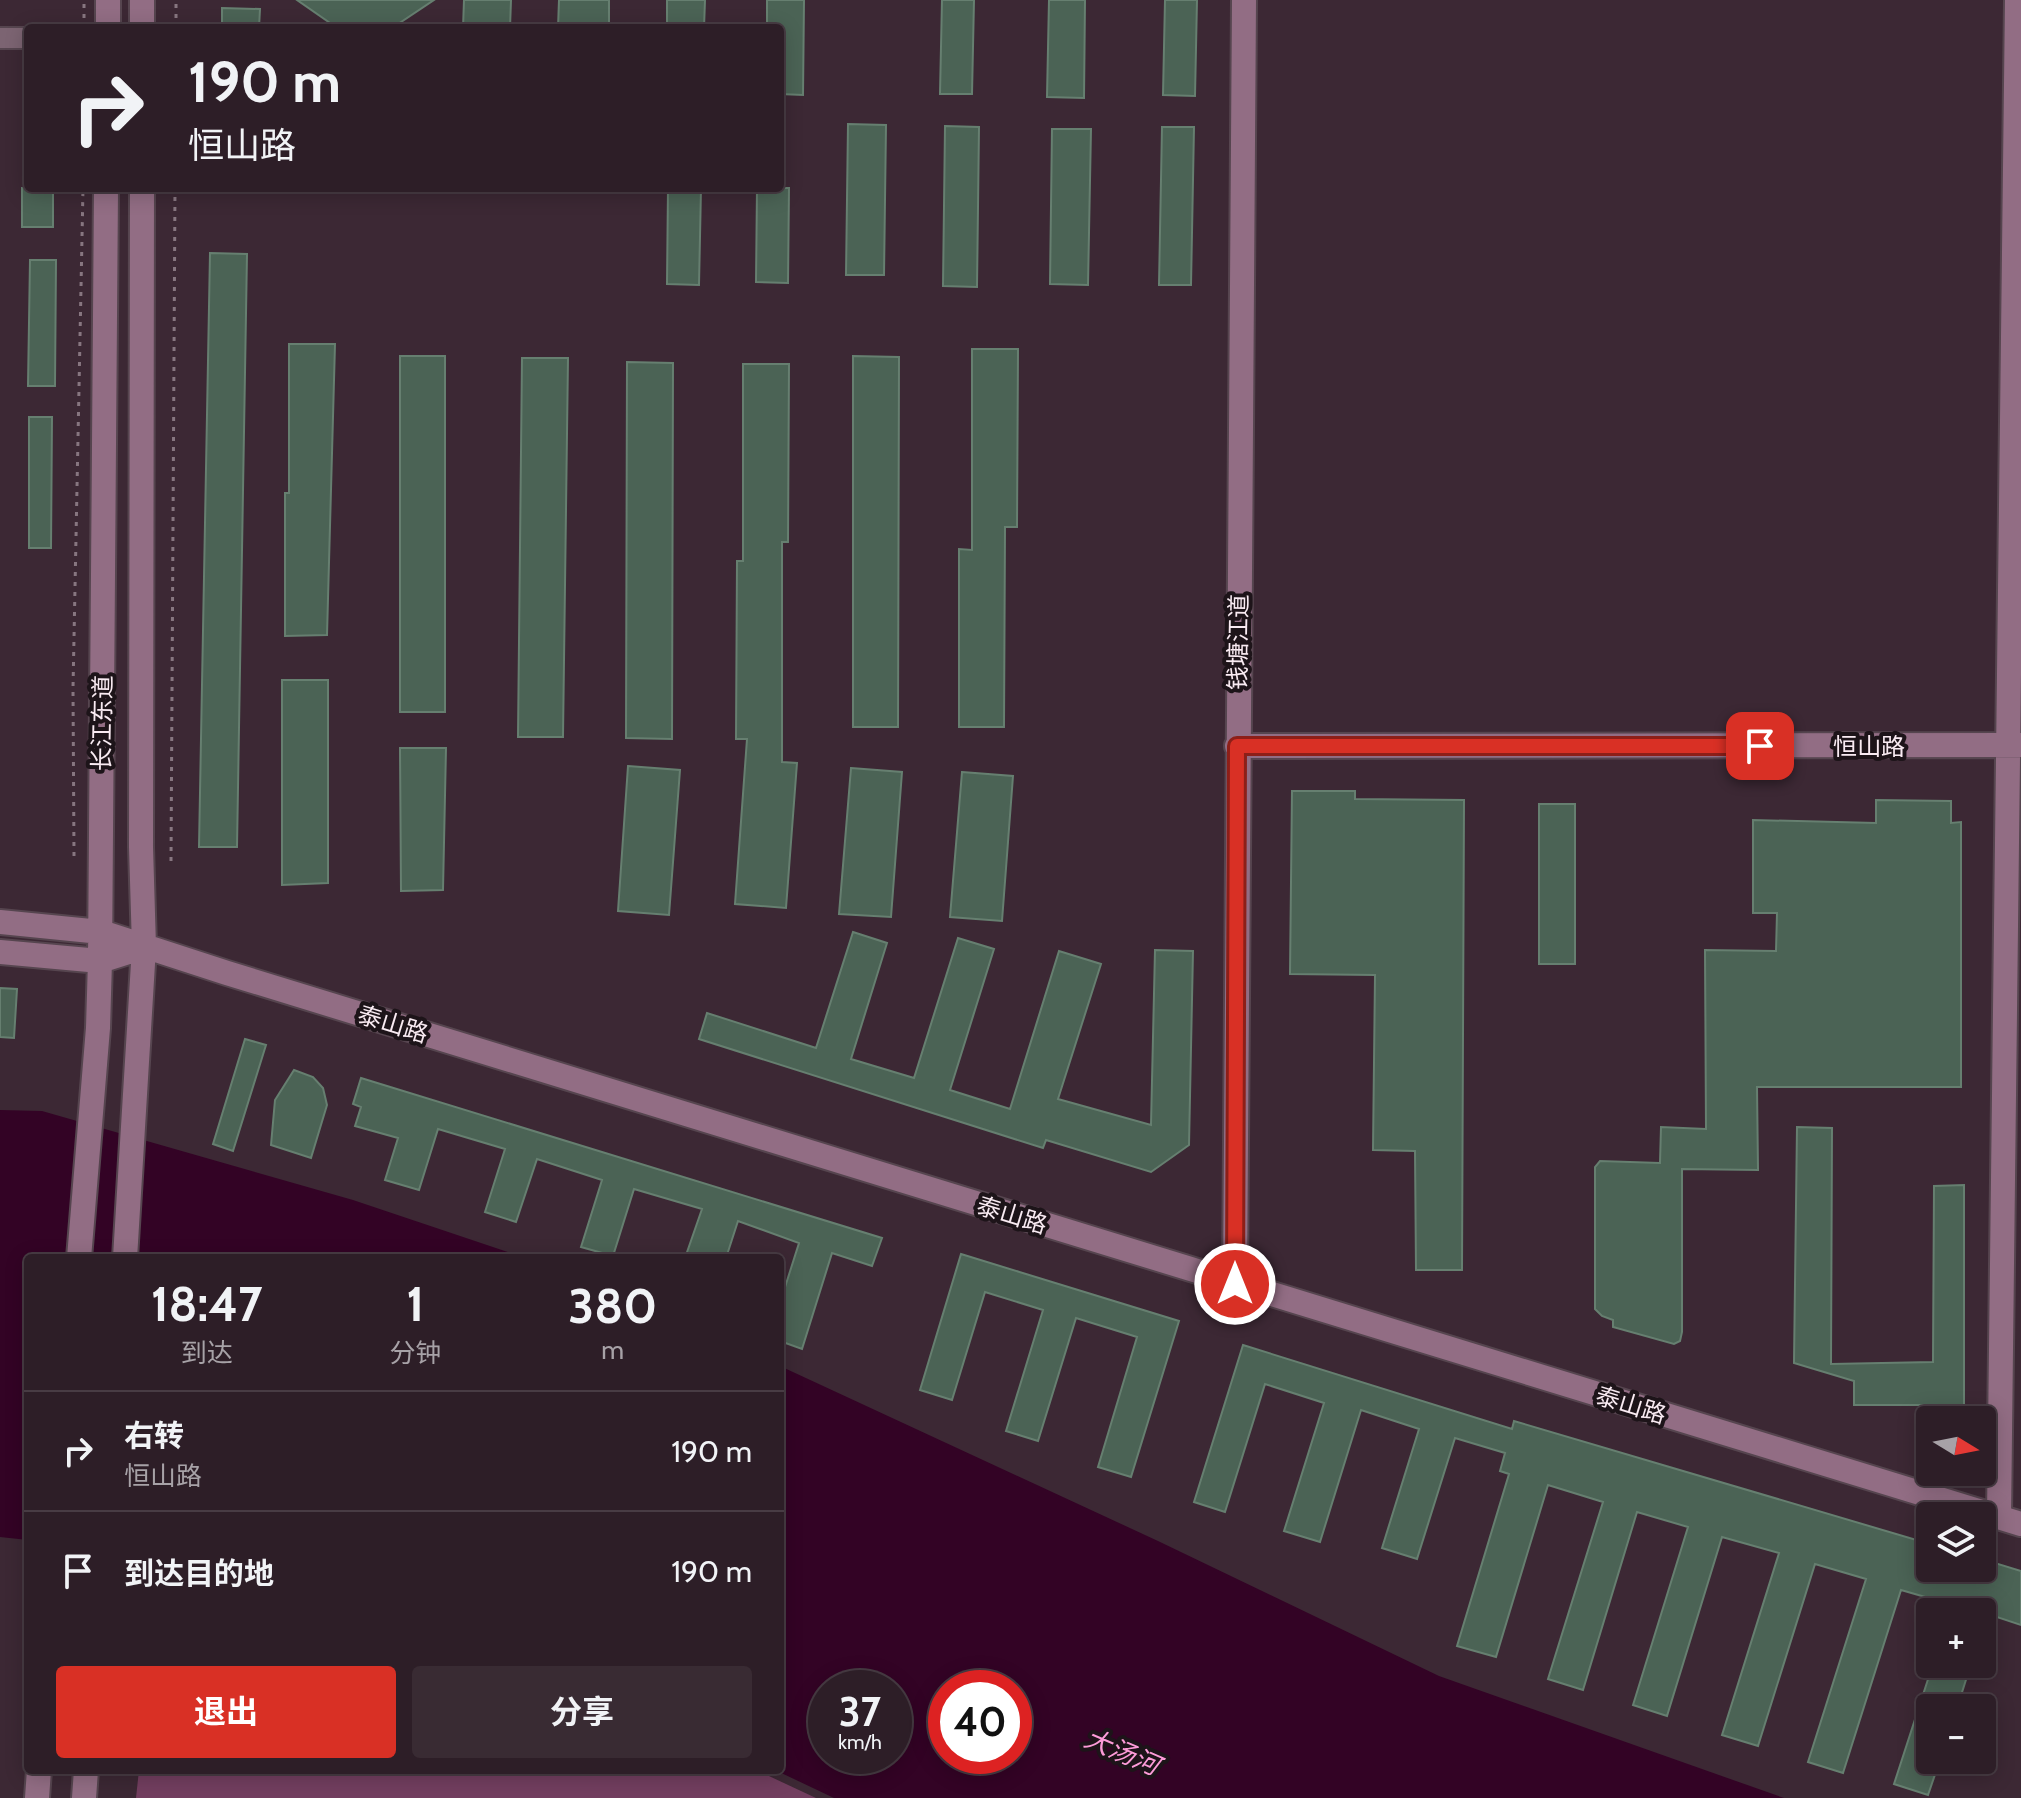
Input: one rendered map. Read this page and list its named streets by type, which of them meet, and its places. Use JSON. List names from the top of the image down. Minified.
{"streets":{"street":["钱塘江道","长江东道","恒山路","泰山路"]},"crossings":[["钱塘江道","恒山路"],["钱塘江道","泰山路"],["长江东道","泰山路"]],"water":["大汤河"],"north":"right","page":{"turn":["190 m","恒山路"],"eta":["18:47","到达","1","分钟","380","m"],"list":[{"name":"右转","note":"恒山路","value":"190 m"},{"name":"到达目的地","value":"190 m"}],"map_buttons":["+","−"],"buttons":["退出","分享"],"speed":"37 km/h","limit":"40"}}
